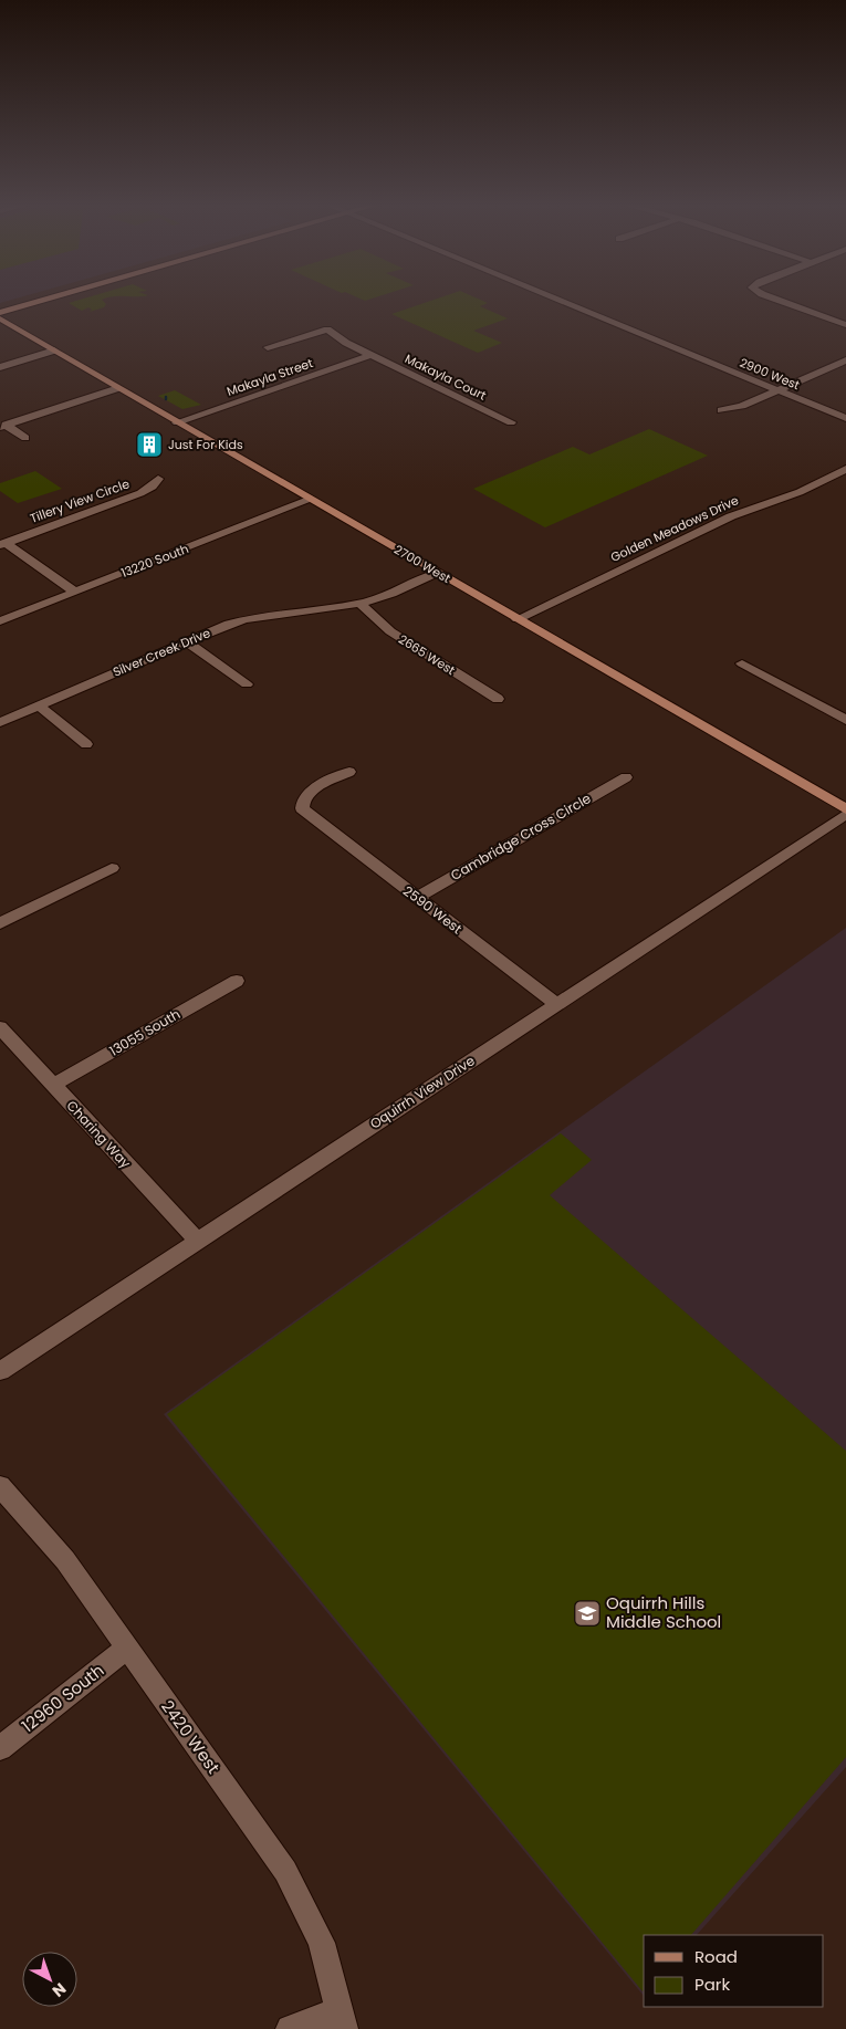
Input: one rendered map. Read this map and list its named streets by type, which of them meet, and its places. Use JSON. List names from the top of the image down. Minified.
{"streets":{"main road":["2700 West"],"street":["2900 West","Makayla Street","Makayla Court","Tillery View Circle","Golden Meadows Drive","13220 South","Silver Creek Drive","2665 West","Cambridge Cross Circle","2590 West","13055 South","Oquirrh View Drive","Charing Way","12960 South","2420 West"]},"crossings":[["Makayla Street","Makayla Court"],["Makayla Street","2700 West"],["Golden Meadows Drive","2700 West"],["13220 South","2700 West"],["2700 West","Silver Creek Drive"],["Silver Creek Drive","2665 West"],["Cambridge Cross Circle","2590 West"],["2590 West","Oquirrh View Drive"],["13055 South","Charing Way"],["Oquirrh View Drive","Charing Way"],["12960 South","2420 West"]],"places":{"building":["Just For Kids"],"school or university":["Oquirrh Hills Middle School"]},"legend":["Road","Park"],"north":"bottom right"}
